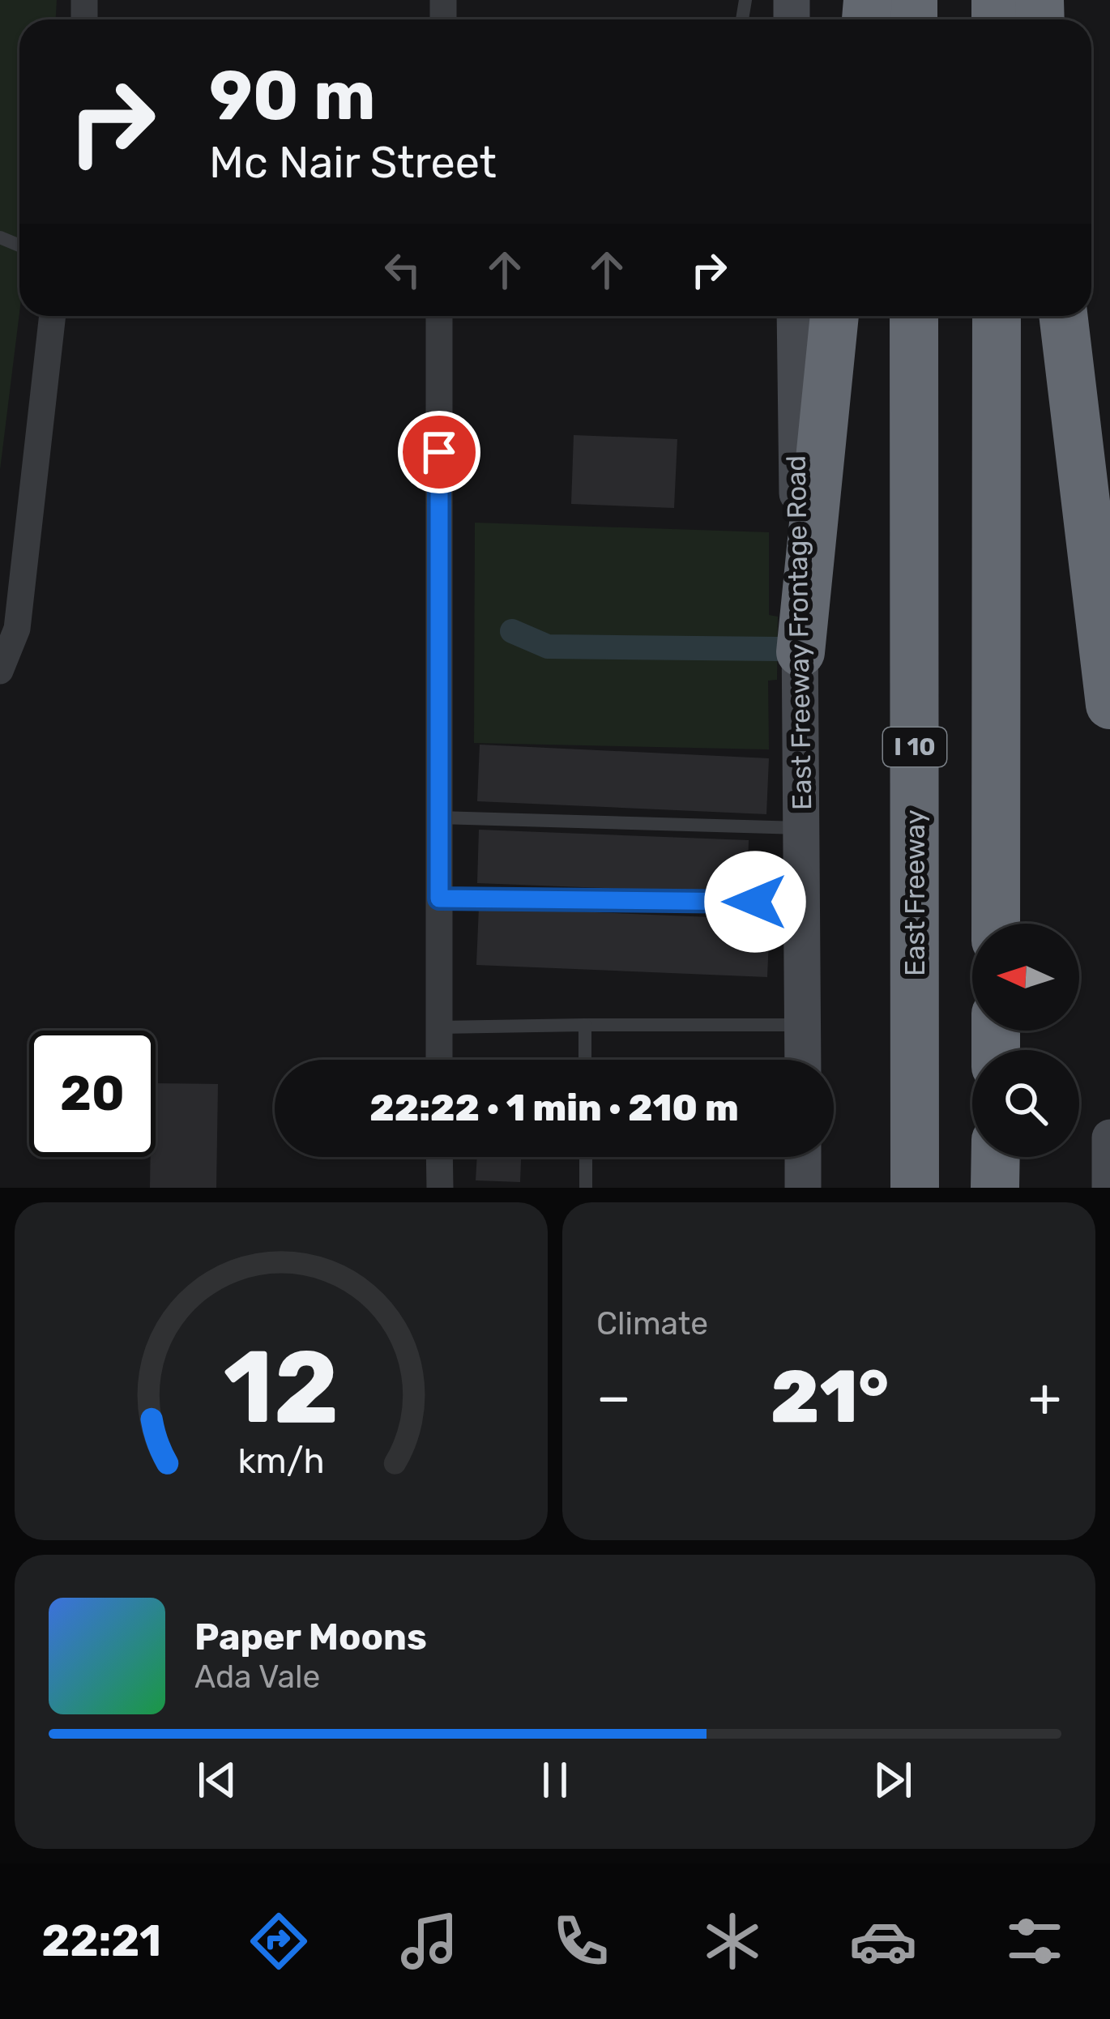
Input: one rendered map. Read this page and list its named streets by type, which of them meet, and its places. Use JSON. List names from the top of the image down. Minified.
{"streets":{"highway":["I 10","East Freeway"],"main road":["East Freeway Frontage Road"]},"north":"left","page":{"turn":["90 m","Mc Nair Street"],"limit":"20","trip":"22:22 · 1 min · 210 m","tile":"Climate","heat":["−","21°","+"],"song":["Paper Moons","Ada Vale"],"tabs":"22:21","gauge":["12","km/h"]}}
